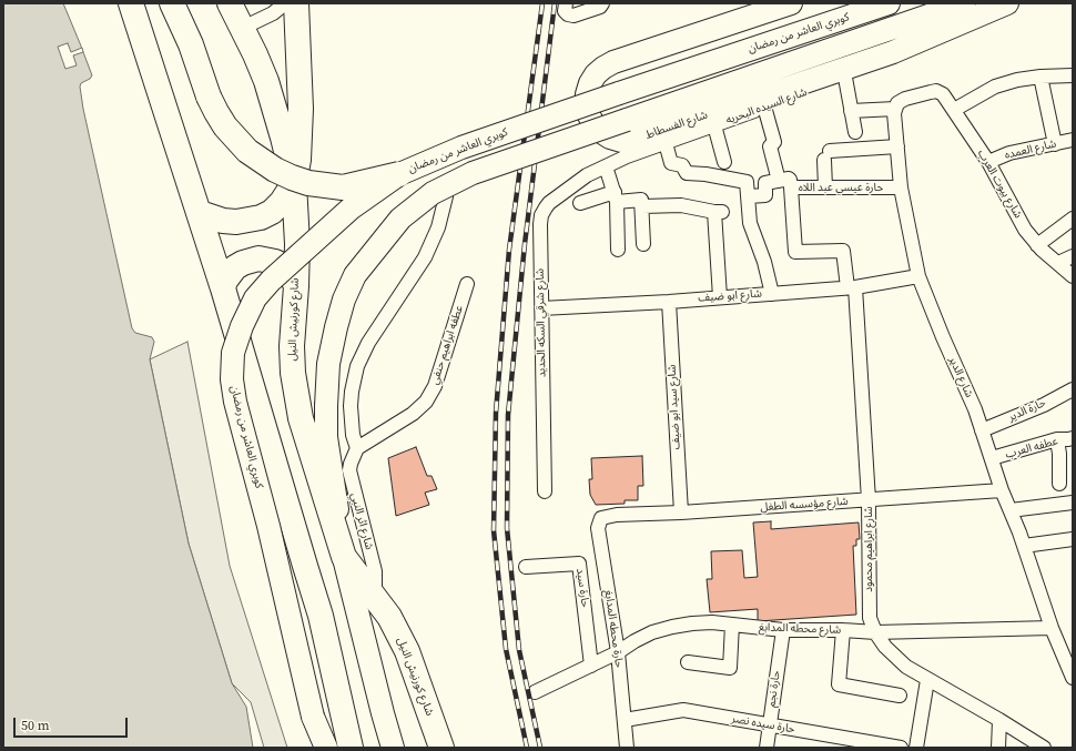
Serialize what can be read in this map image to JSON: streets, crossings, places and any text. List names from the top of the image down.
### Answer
{
  "streets": {
    "highway": ["شارع كورنيش النيل"],
    "main road": ["كوبري العاشر من رمضان", "شارع الفسطاط"],
    "street": [
      "شارع السيده البحريه",
      "شارع العمده",
      "شارع بيوت العرب",
      "حارة عيسي عبد اللاه",
      "شارع ابو ضيف",
      "شارع شرقي السكه الحديد",
      "عطفه ابراهيم حنفي",
      "شارع الدير",
      "شارع سيد ابو ضيف",
      "حارة الدير",
      "عطفه العرب",
      "شارع مؤسسه الطفل",
      "شارع اثر النبي",
      "شارع ابراهيم محمود",
      "حارة سيد",
      "حارة محطه المدابغ",
      "شارع محطه المدابغ",
      "حارة نجم",
      "حارة سيده نصر"
    ]
  },
  "crossings": [
    ["شارع السيده البحريه", "شارع الفسطاط"],
    ["شارع السيده البحريه", "شارع شرقي السكه الحديد"],
    ["شارع العمده", "شارع بيوت العرب"],
    ["شارع بيوت العرب", "شارع الدير"],
    ["حارة عيسي عبد اللاه", "شارع الدير"],
    ["حارة عيسي عبد اللاه", "شارع ابراهيم محمود"],
    ["شارع ابو ضيف", "شارع شرقي السكه الحديد"],
    ["شارع ابو ضيف", "شارع الدير"],
    ["شارع ابو ضيف", "شارع سيد ابو ضيف"],
    ["شارع ابو ضيف", "شارع ابراهيم محمود"],
    ["شارع كورنيش النيل", "شارع اثر النبي"],
    ["عطفه ابراهيم حنفي", "شارع اثر النبي"],
    ["شارع الدير", "حارة الدير"],
    ["شارع الدير", "عطفه العرب"],
    ["شارع الدير", "شارع مؤسسه الطفل"],
    ["شارع سيد ابو ضيف", "شارع مؤسسه الطفل"],
    ["شارع مؤسسه الطفل", "شارع ابراهيم محمود"],
    ["شارع مؤسسه الطفل", "حارة محطه المدابغ"],
    ["شارع ابراهيم محمود", "شارع محطه المدابغ"],
    ["حارة سيد", "شارع محطه المدابغ"],
    ["حارة محطه المدابغ", "شارع محطه المدابغ"],
    ["حارة محطه المدابغ", "حارة سيده نصر"],
    ["شارع محطه المدابغ", "حارة نجم"],
    ["حارة نجم", "حارة سيده نصر"]
  ],
  "scale_bar": "50 m"
}
